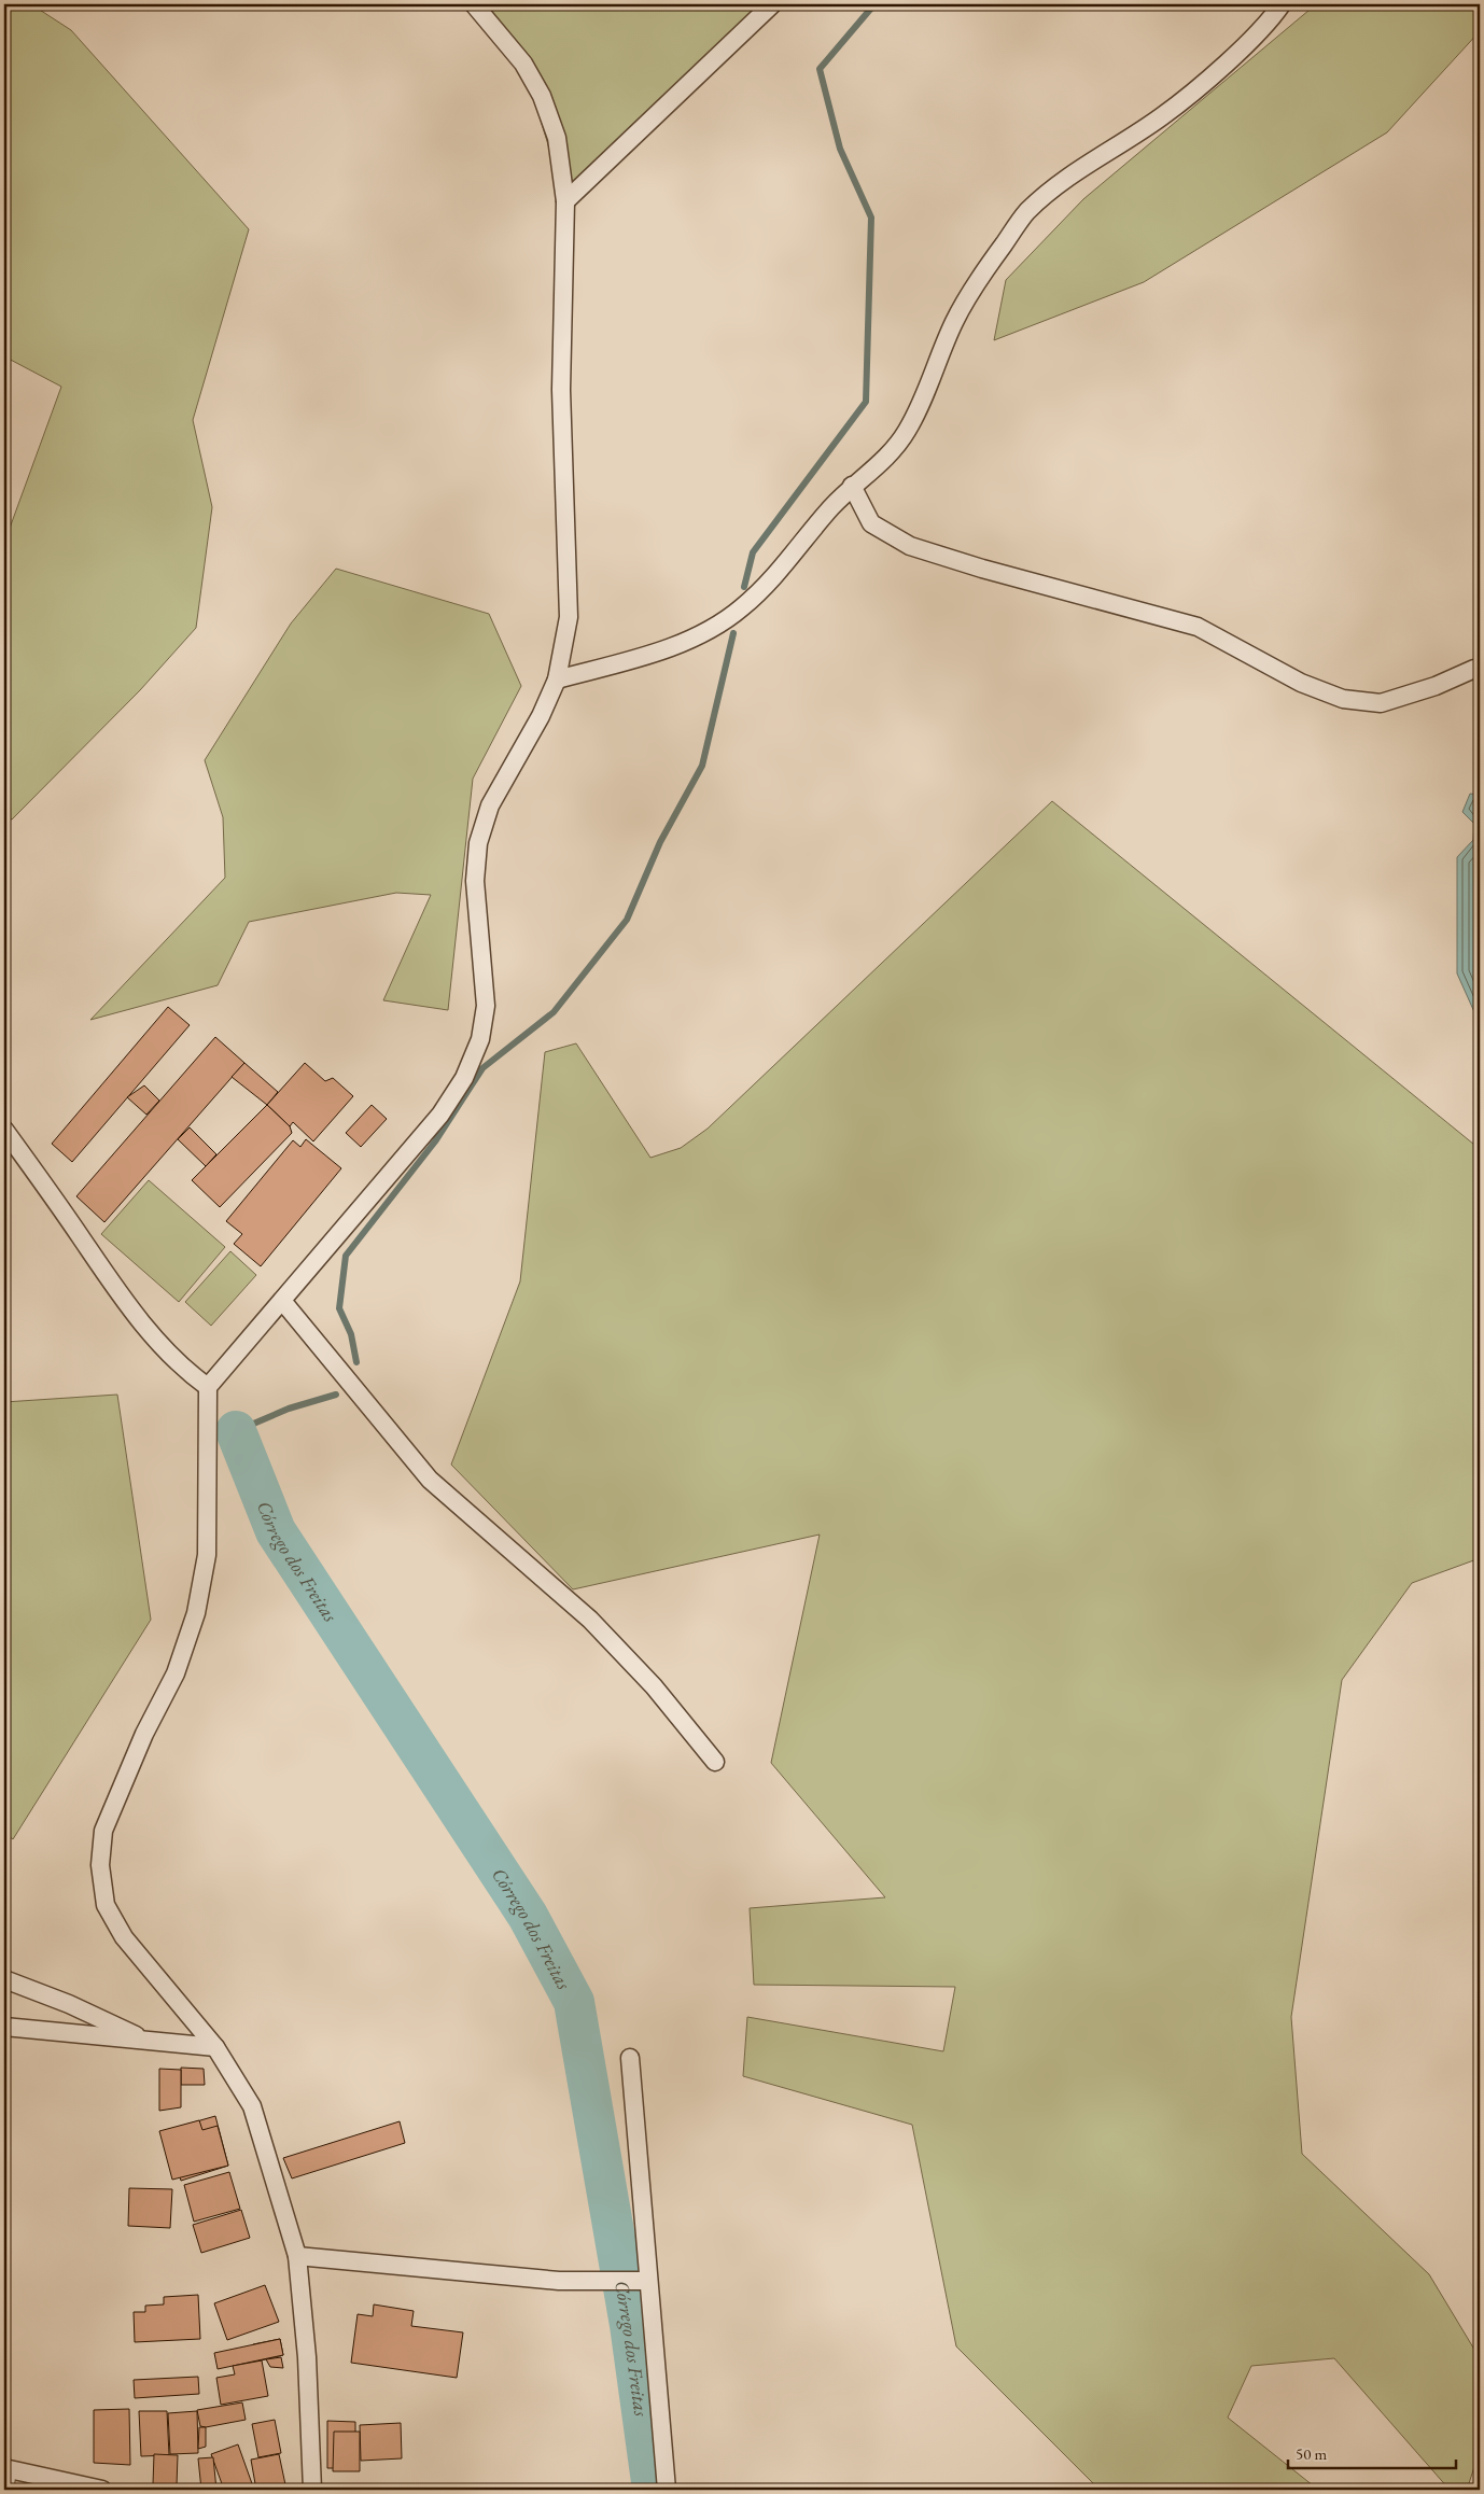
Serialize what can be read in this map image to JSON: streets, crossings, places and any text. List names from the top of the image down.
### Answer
{
  "water": ["Córrego dos Freitas"],
  "scale_bar": "50 m"
}
